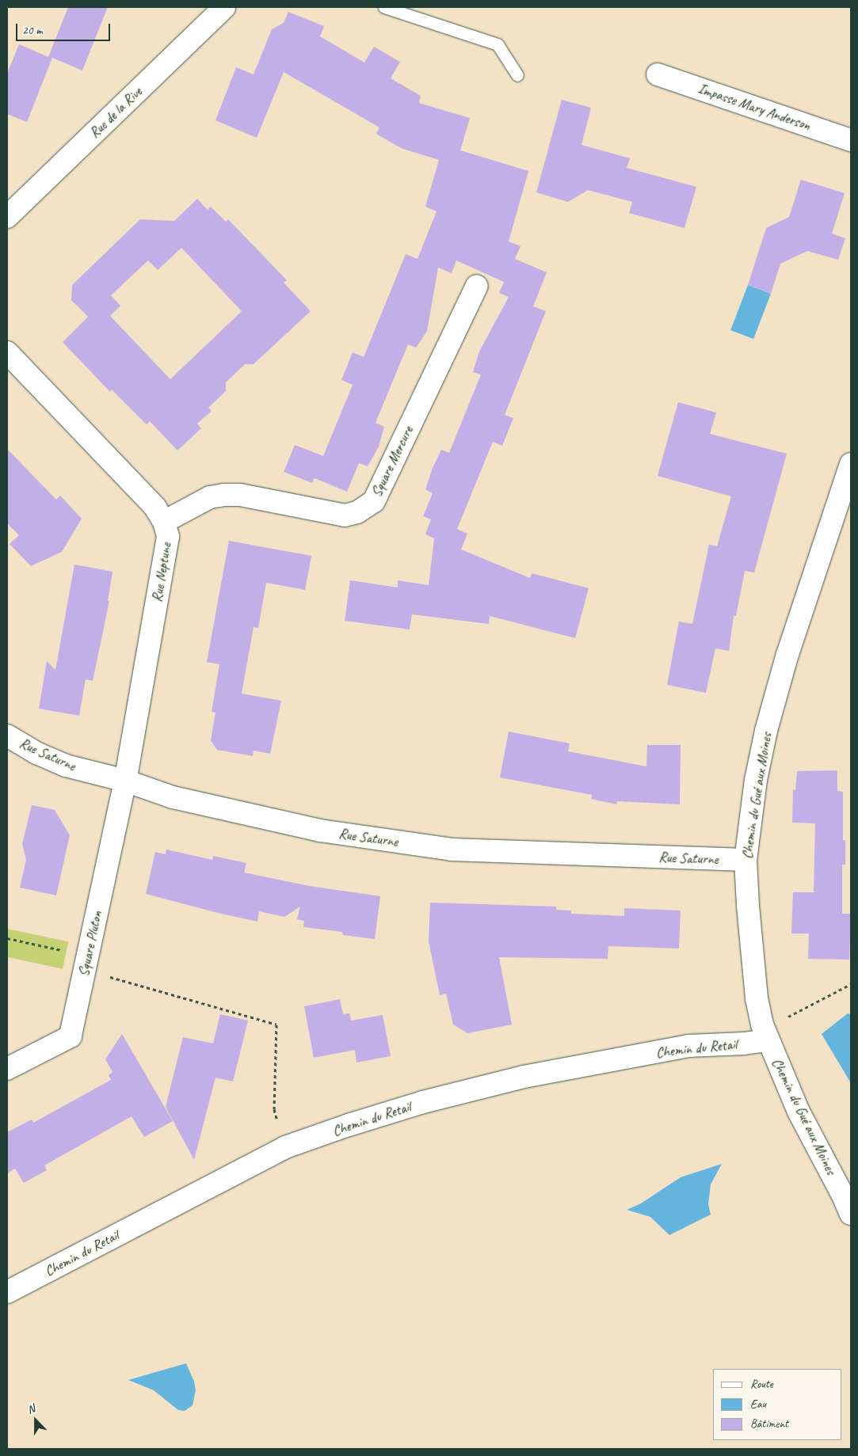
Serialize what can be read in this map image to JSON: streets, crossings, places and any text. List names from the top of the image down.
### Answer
{
  "streets": {
    "street": [
      "Impasse Mary Anderson",
      "Rue de la Rive",
      "Square Mercure",
      "Rue Neptune",
      "Rue Saturne",
      "Chemin du Gué aux Moines",
      "Square Pluton",
      "Chemin du Retail"
    ]
  },
  "crossings": [
    ["Square Mercure", "Rue Neptune"],
    ["Rue Neptune", "Rue Saturne"],
    ["Rue Neptune", "Square Pluton"],
    ["Rue Saturne", "Chemin du Gué aux Moines"],
    ["Rue Saturne", "Square Pluton"],
    ["Chemin du Gué aux Moines", "Chemin du Retail"]
  ],
  "legend": ["Route", "Eau", "Bâtiment"],
  "scale_bar": "20 m",
  "north": "top"
}
